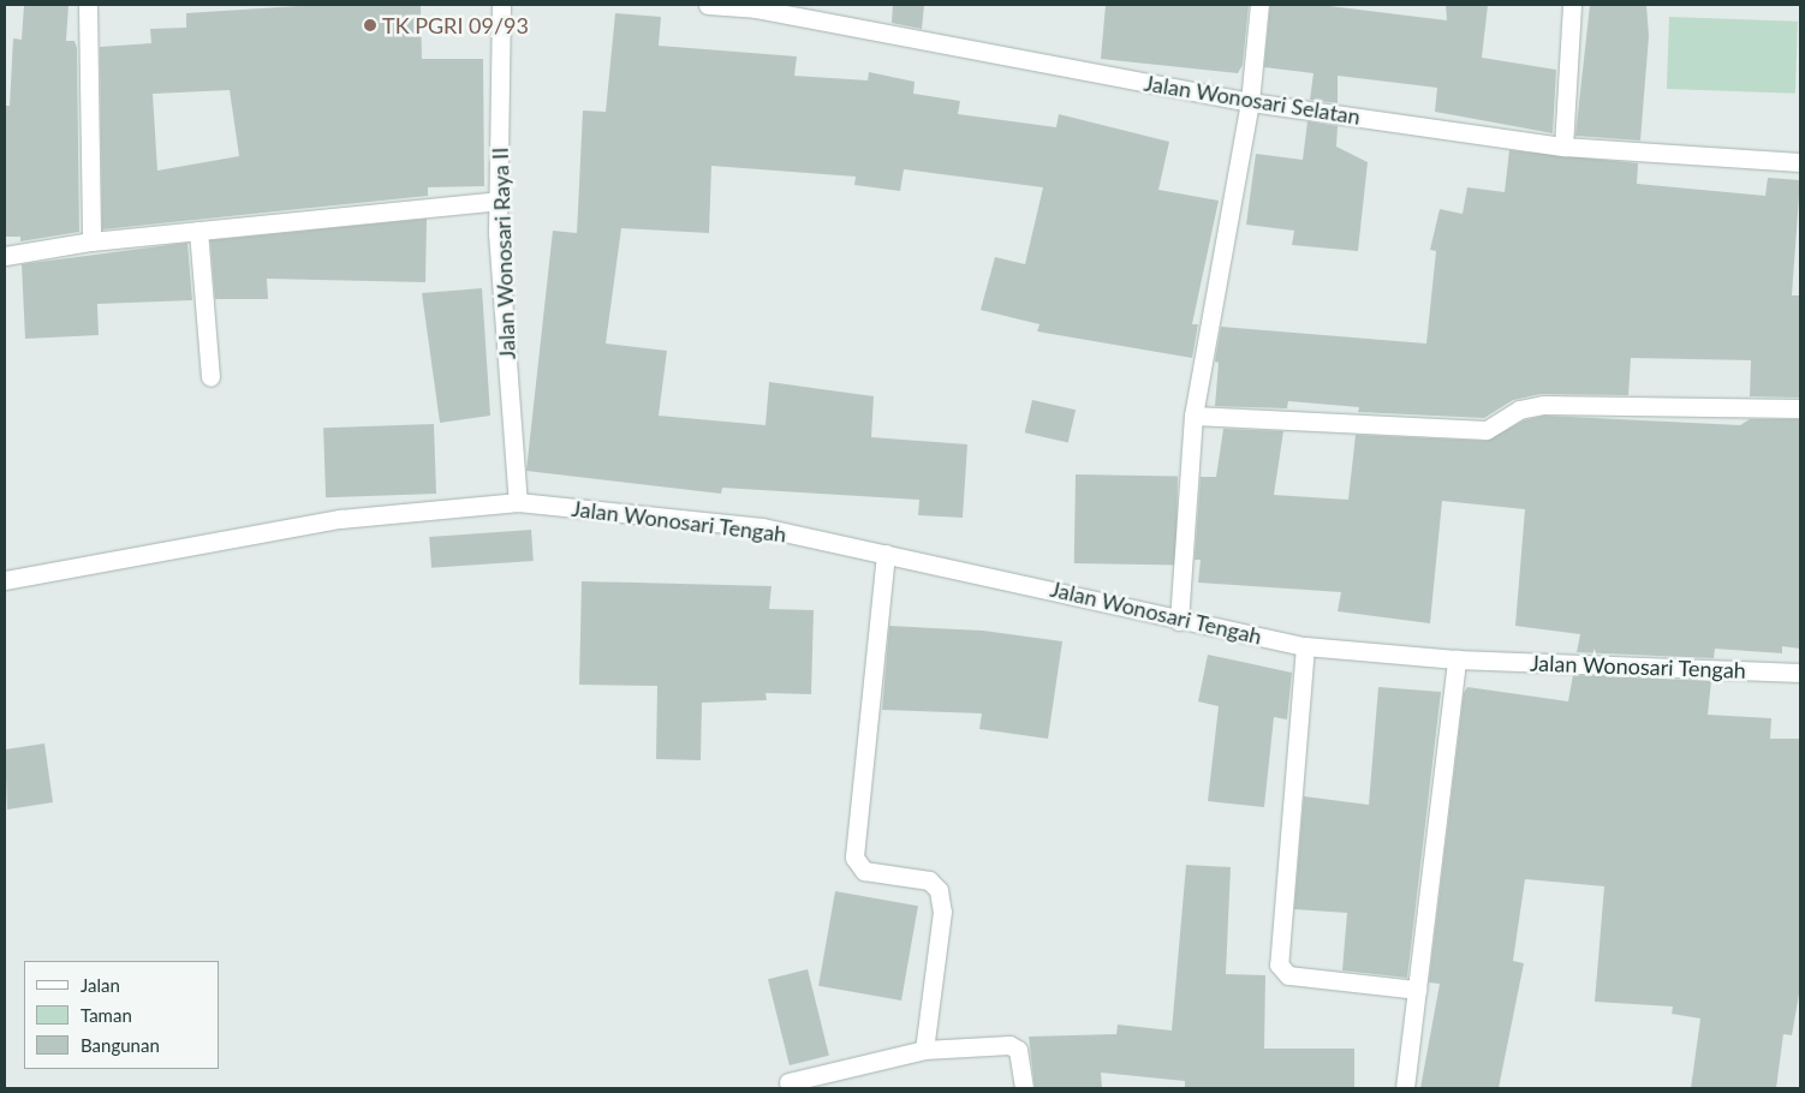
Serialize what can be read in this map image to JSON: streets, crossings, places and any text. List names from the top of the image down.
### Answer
{
  "streets": {
    "street": ["Jalan Wonosari Selatan", "Jalan Wonosari Raya II", "Jalan Wonosari Tengah"]
  },
  "crossings": [
    ["Jalan Wonosari Raya II", "Jalan Wonosari Tengah"]
  ],
  "places": ["TK PGRI 09/93"],
  "legend": ["Jalan", "Taman", "Bangunan"]
}
